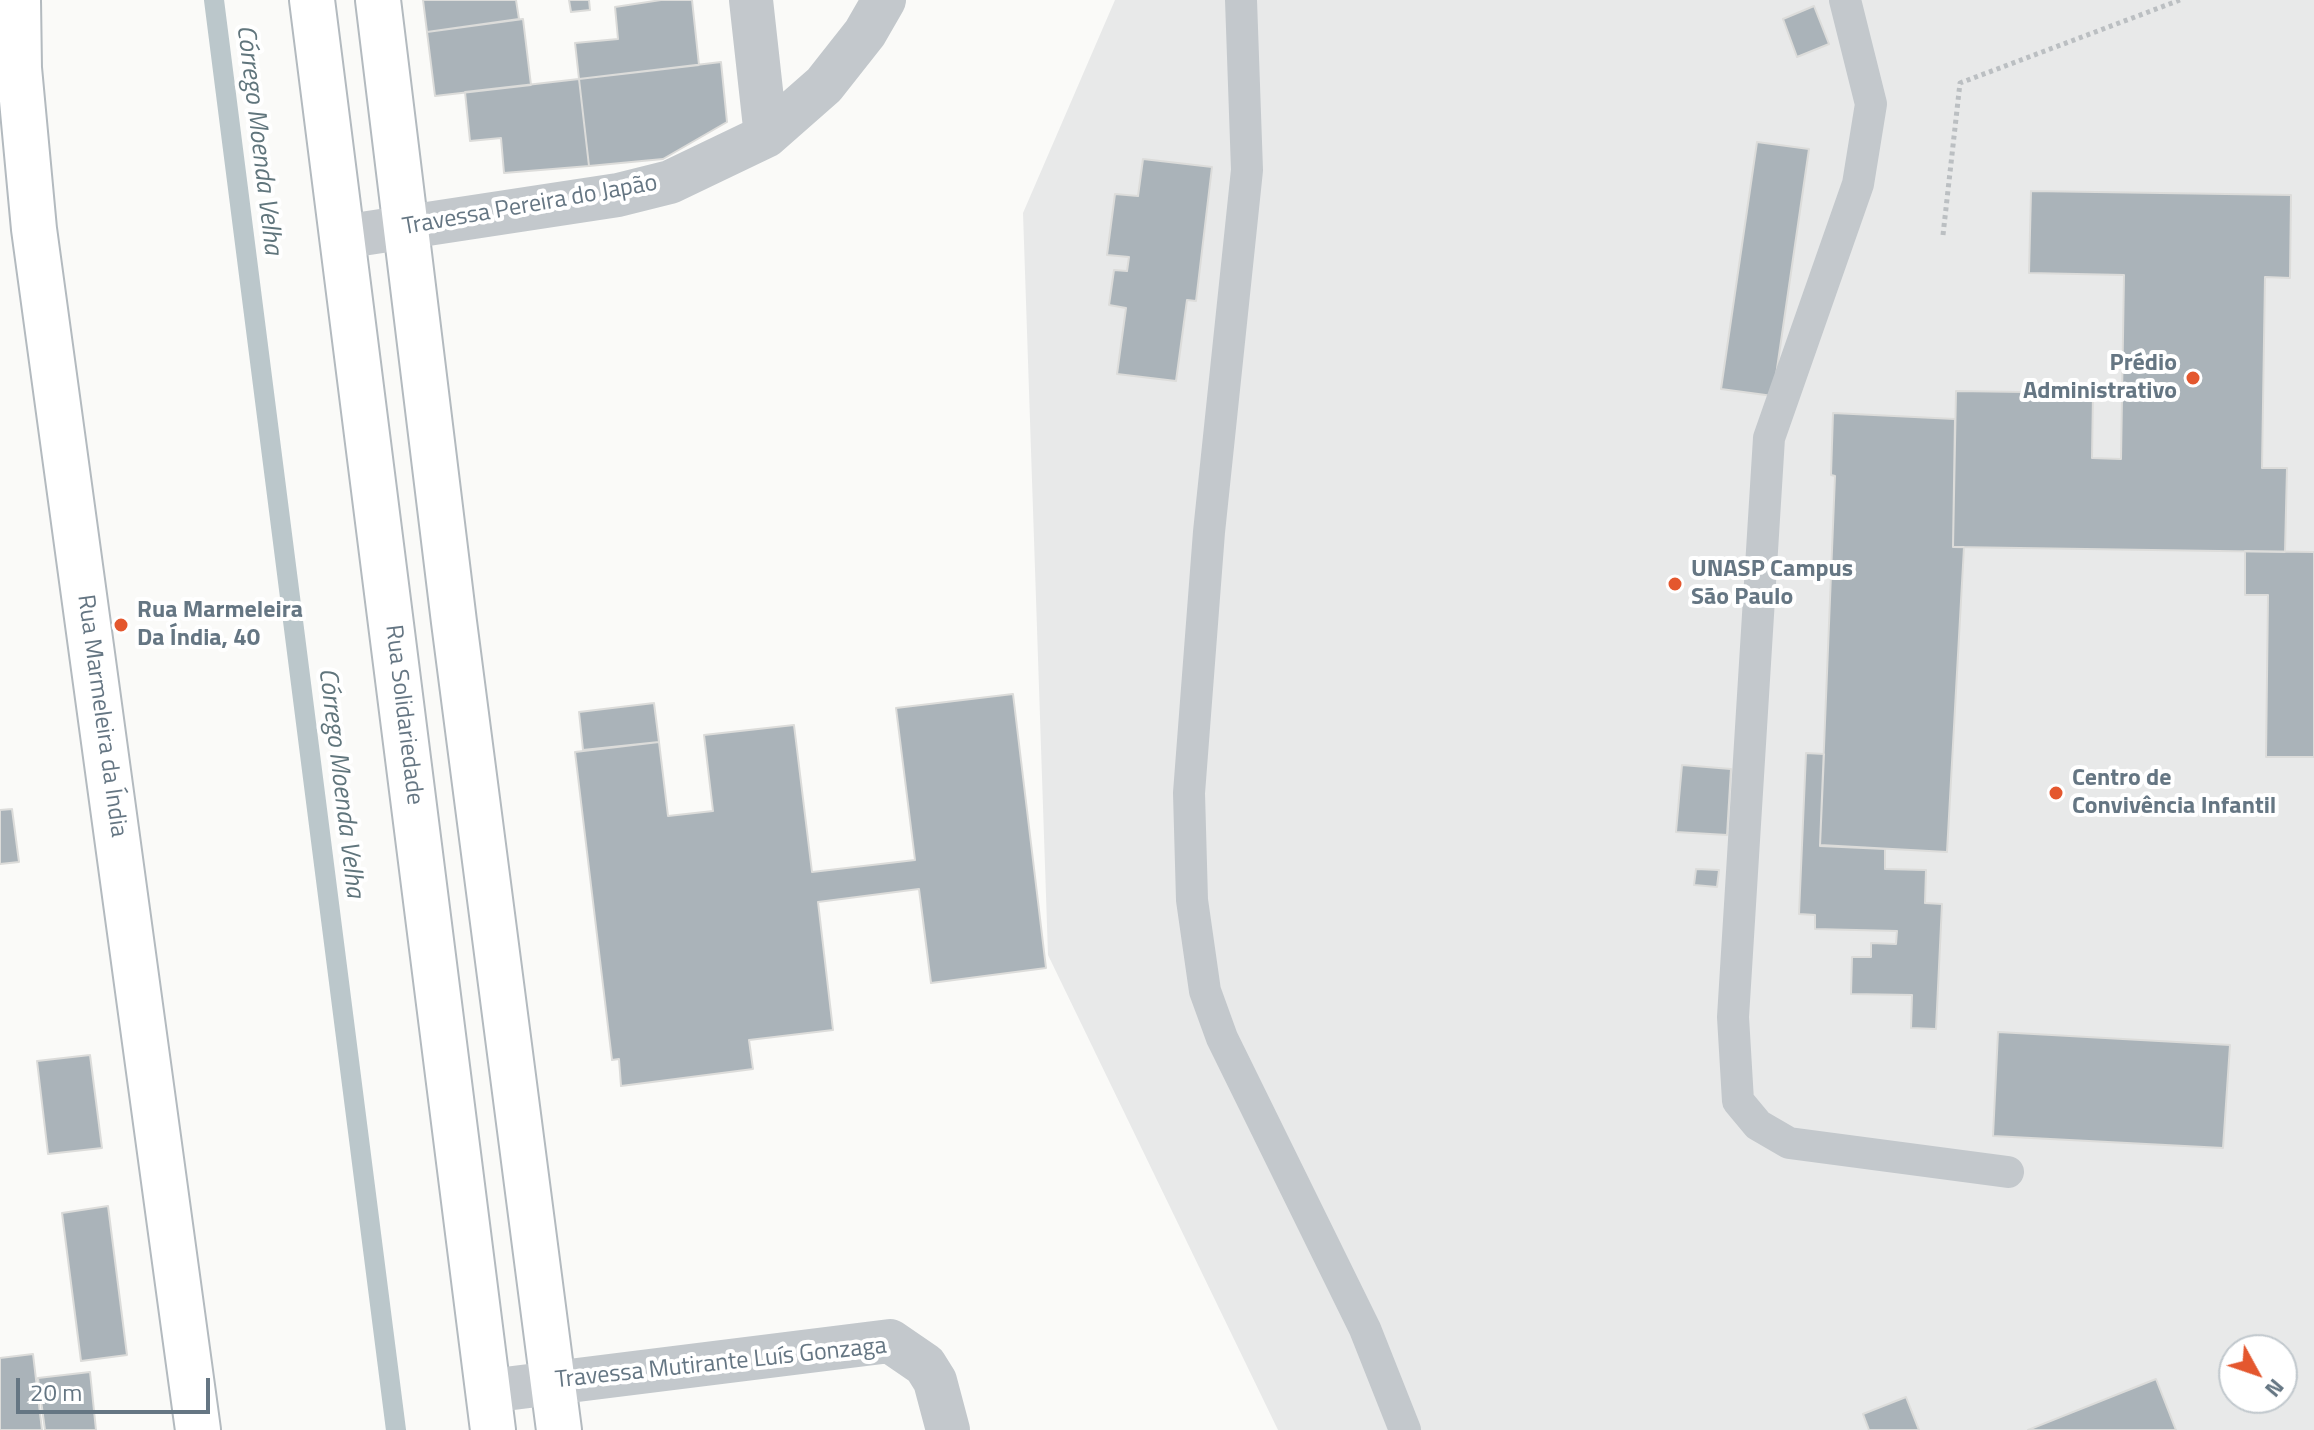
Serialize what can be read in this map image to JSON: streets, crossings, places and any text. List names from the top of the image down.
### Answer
{
  "streets": {
    "main road": ["Rua Solidariedade", "Rua Marmeleira da Índia"],
    "street": ["Travessa Pereira do Japão", "Travessa Mutirante Luís Gonzaga"]
  },
  "crossings": [
    ["Travessa Pereira do Japão", "Rua Solidariedade"],
    ["Rua Solidariedade", "Travessa Mutirante Luís Gonzaga"]
  ],
  "water": ["Córrego Moenda Velha"],
  "places": [
    "Prédio Administrativo",
    "UNASP Campus São Paulo",
    "Rua Marmeleira Da Índia, 40",
    "Centro de Convivência Infantil"
  ],
  "scale_bar": "20 m",
  "north": "bottom right"
}
